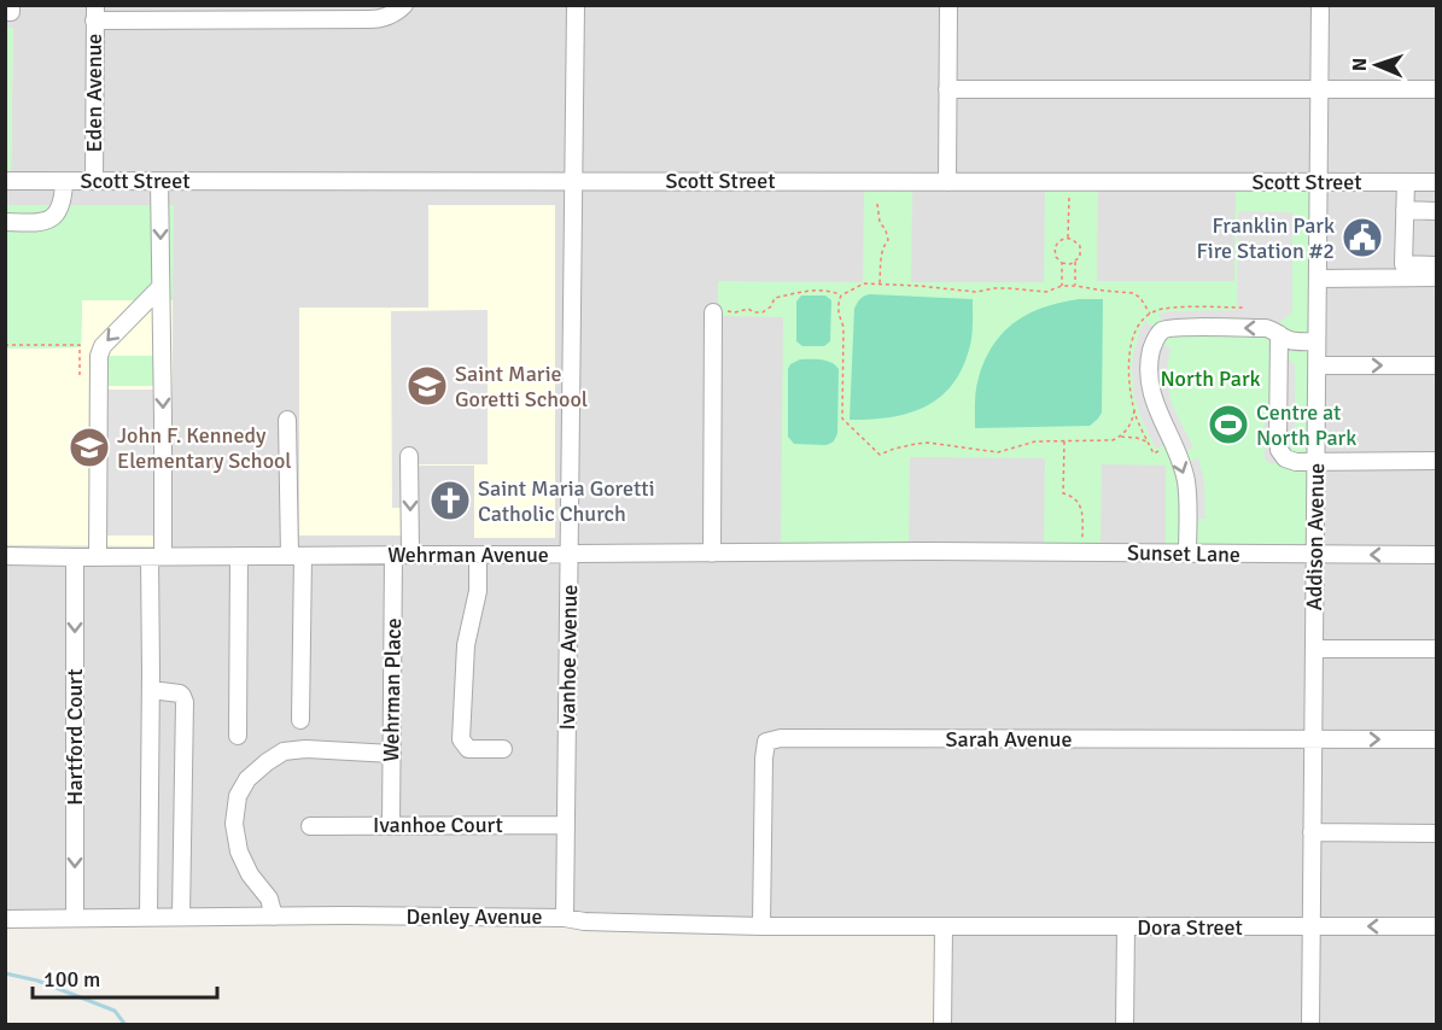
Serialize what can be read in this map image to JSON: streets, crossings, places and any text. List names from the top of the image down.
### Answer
{
  "streets": {
    "street": [
      "Eden Avenue",
      "Scott Street",
      "Addison Avenue",
      "Sunset Lane",
      "Wehrman Avenue",
      "Ivanhoe Avenue",
      "Wehrman Place",
      "Hartford Court",
      "Sarah Avenue",
      "Ivanhoe Court",
      "Denley Avenue",
      "Dora Street"
    ]
  },
  "crossings": [
    ["Eden Avenue", "Scott Street"],
    ["Scott Street", "Addison Avenue"],
    ["Scott Street", "Ivanhoe Avenue"],
    ["Addison Avenue", "Sunset Lane"],
    ["Addison Avenue", "Sarah Avenue"],
    ["Addison Avenue", "Dora Street"],
    ["Sunset Lane", "Wehrman Avenue"],
    ["Wehrman Avenue", "Ivanhoe Avenue"],
    ["Wehrman Avenue", "Wehrman Place"],
    ["Wehrman Avenue", "Hartford Court"],
    ["Ivanhoe Avenue", "Ivanhoe Court"],
    ["Ivanhoe Avenue", "Denley Avenue"],
    ["Wehrman Place", "Ivanhoe Court"],
    ["Hartford Court", "Denley Avenue"],
    ["Sarah Avenue", "Denley Avenue"],
    ["Denley Avenue", "Dora Street"]
  ],
  "parks": ["North Park"],
  "places": {
    "public building": ["Franklin Park Fire Station #2"],
    "school or university": ["Saint Marie Goretti School", "John F. Kennedy Elementary School"],
    "sports": ["Centre at North Park"],
    "church": ["Saint Maria Goretti Catholic Church"]
  },
  "scale_bar": "100 m",
  "north": "left"
}
